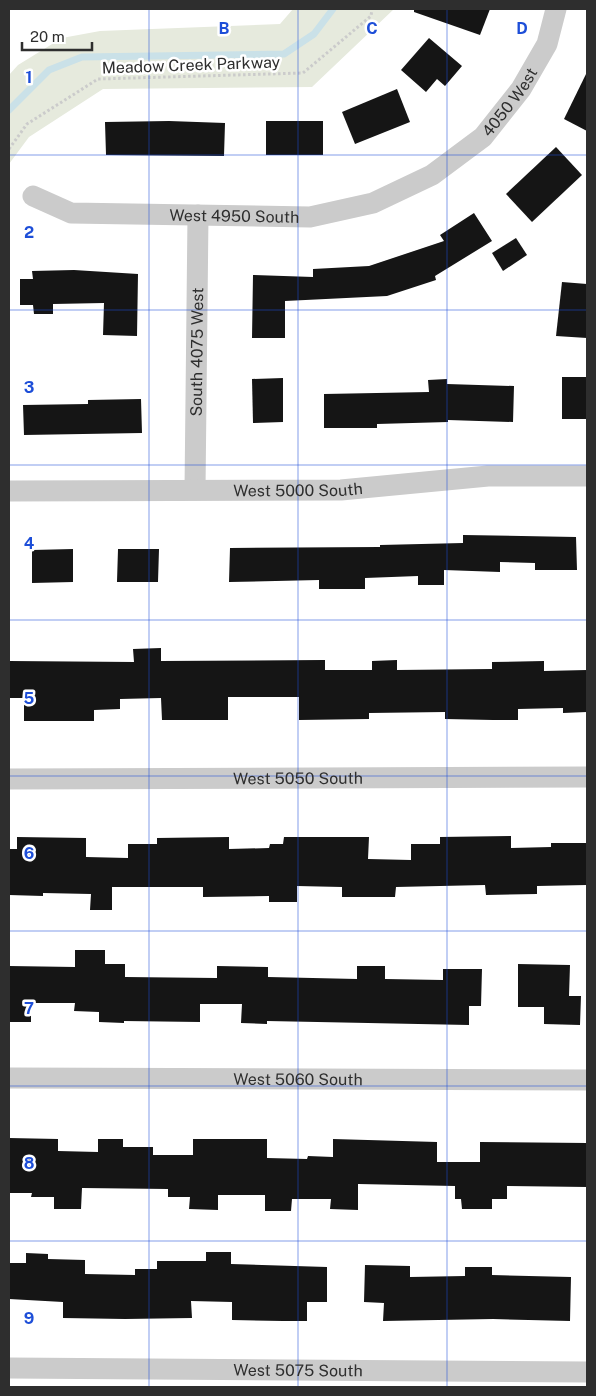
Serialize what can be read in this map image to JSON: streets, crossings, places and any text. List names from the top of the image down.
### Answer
{
  "streets": {
    "street": [
      "4050 West",
      "West 4950 South",
      "South 4075 West",
      "West 5000 South",
      "West 5050 South",
      "West 5060 South",
      "West 5075 South"
    ],
    "path": ["Meadow Creek Parkway"]
  },
  "crossings": [
    ["4050 West", "West 4950 South"],
    ["West 4950 South", "South 4075 West"],
    ["South 4075 West", "West 5000 South"]
  ],
  "scale_bar": "20 m",
  "grid": {
    "columns": ["B", "C", "D"],
    "rows": [
      "1",
      "2",
      "3",
      "4",
      "5",
      "6",
      "7",
      "8",
      "9"
    ]
  }
}
